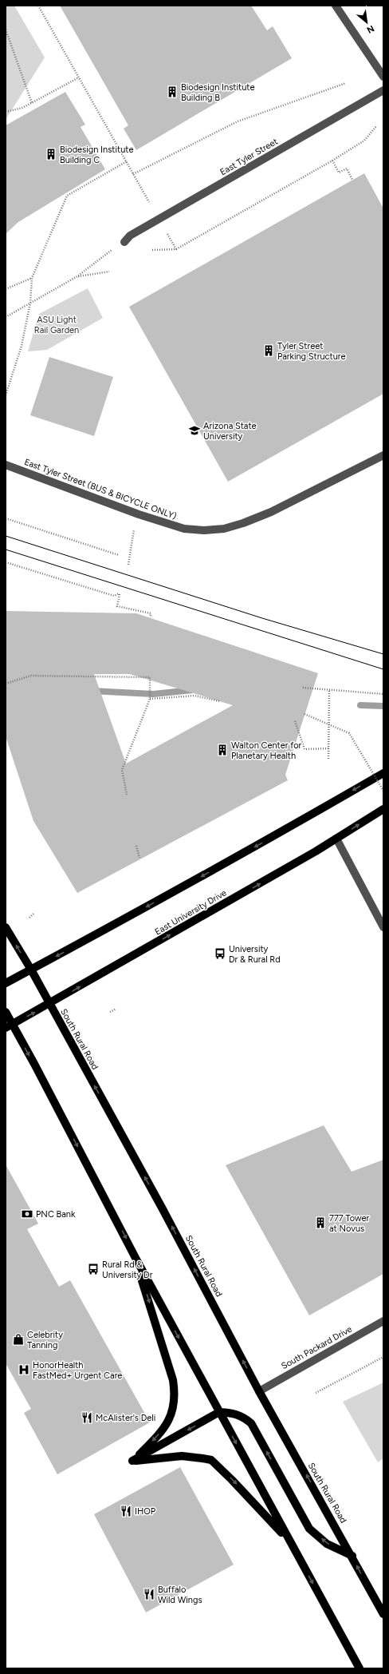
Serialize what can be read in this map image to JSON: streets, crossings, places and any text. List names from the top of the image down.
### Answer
{
  "streets": {
    "main road": ["East University Drive", "South Rural Road"],
    "street": ["East Tyler Street", "East Tyler Street (BUS & BICYCLE ONLY)", "South Packard Drive"]
  },
  "crossings": [
    ["East University Drive", "South Rural Road"],
    ["South Rural Road", "South Packard Drive"]
  ],
  "parks": ["ASU Light Rail Garden"],
  "places": {
    "building": [
      "Biodesign Institute Building B",
      "Biodesign Institute Building C",
      "Tyler Street Parking Structure",
      "Walton Center for Planetary Health",
      "777 Tower at Novus"
    ],
    "school or university": ["Arizona State University"],
    "bus stop": ["University Dr & Rural Rd", "Rural Rd & University Dr"],
    "bank": ["PNC Bank"],
    "shop": ["Celebrity Tanning"],
    "hospital": ["HonorHealth FastMed+ Urgent Care"],
    "restaurant": ["McAlister's Deli", "IHOP", "Buffalo Wild Wings"]
  },
  "north": "bottom right"
}
